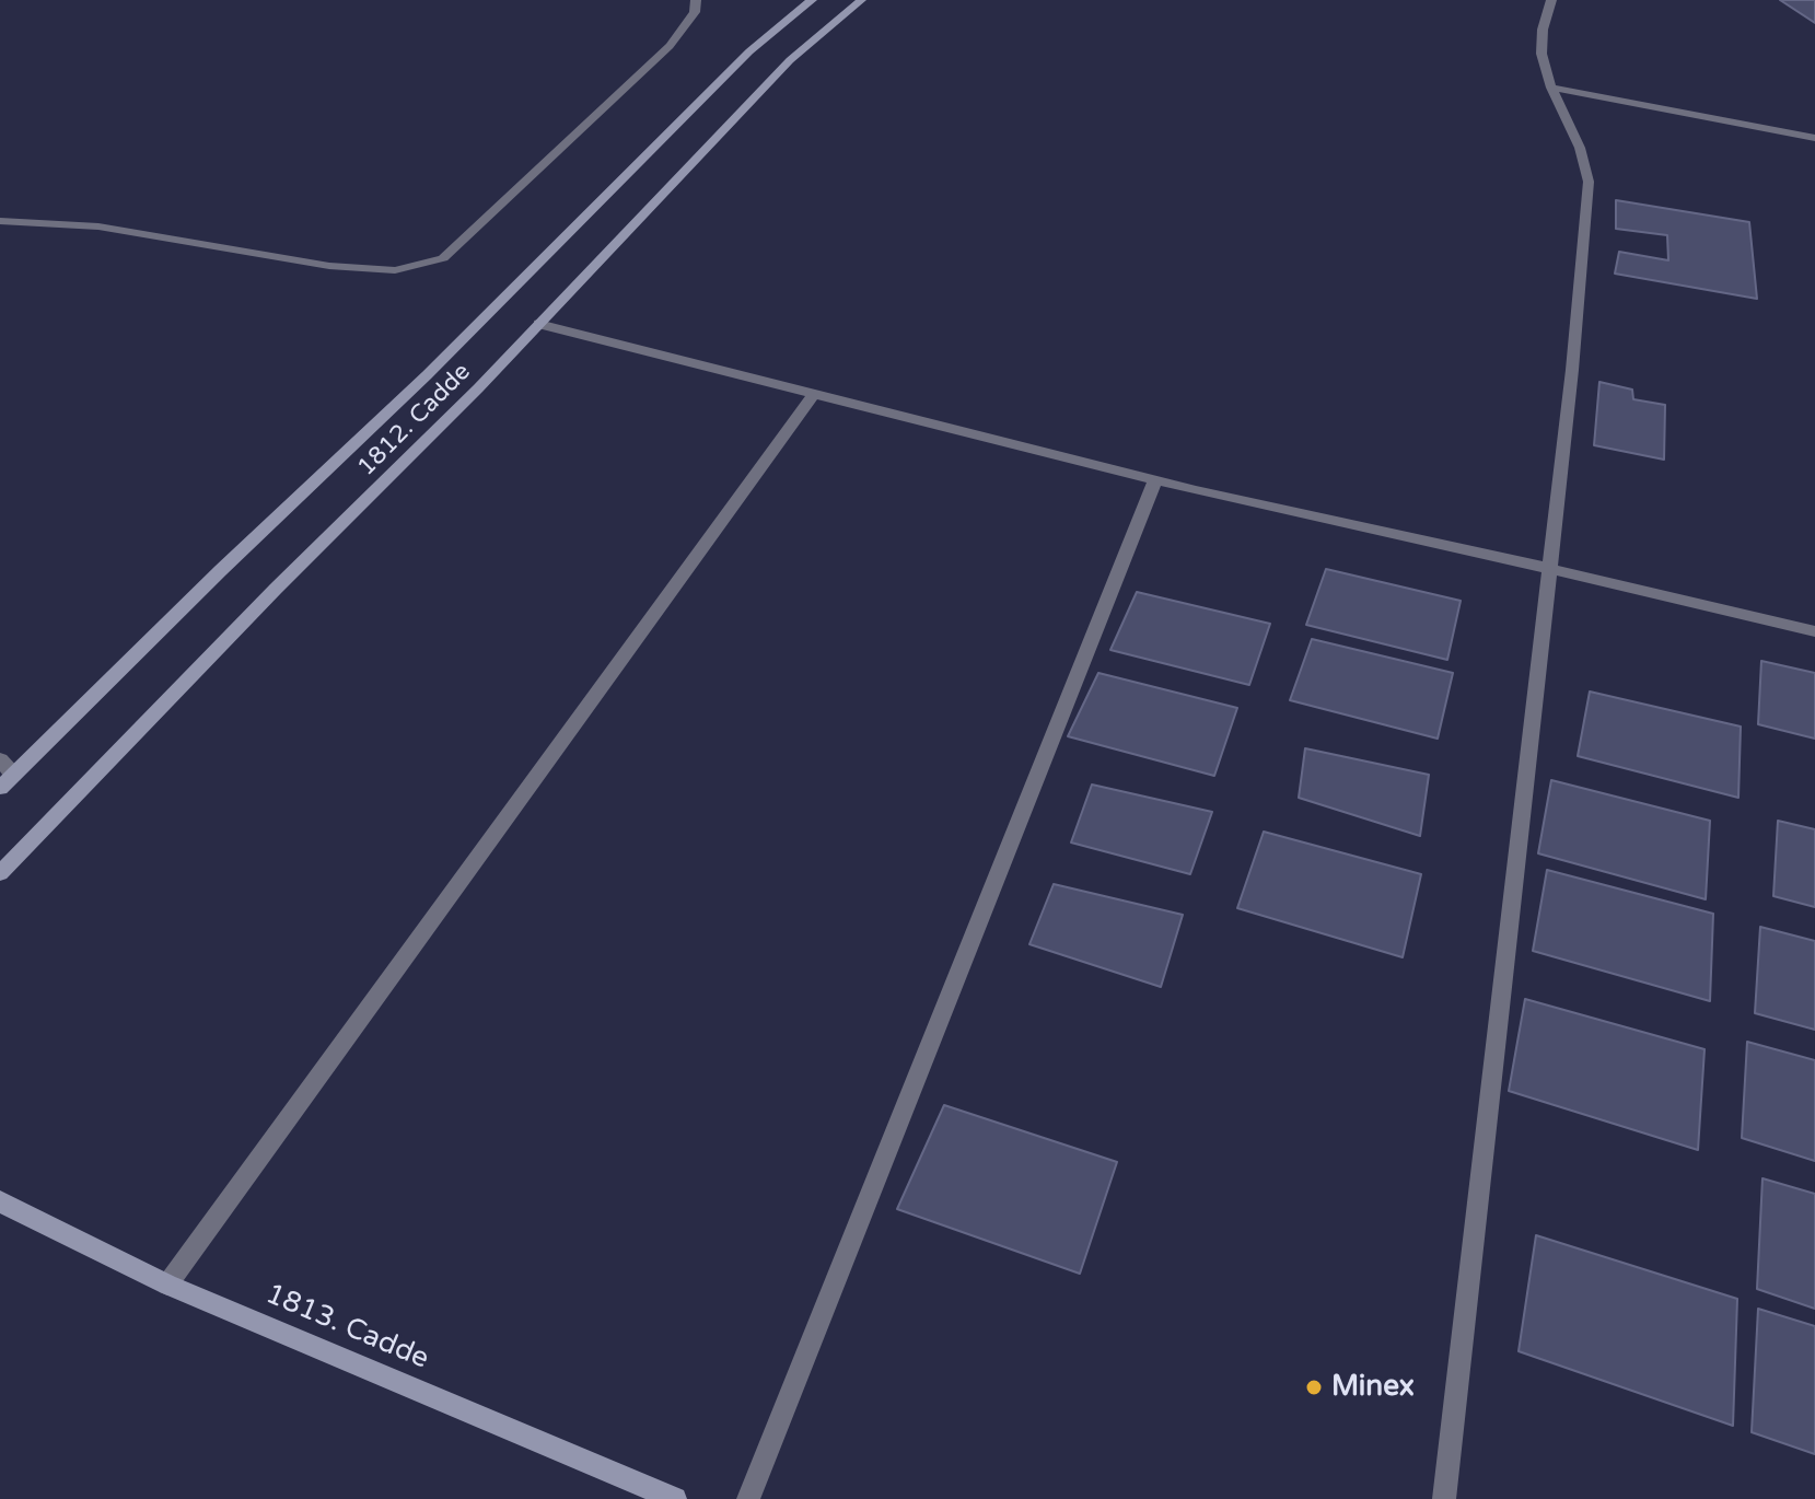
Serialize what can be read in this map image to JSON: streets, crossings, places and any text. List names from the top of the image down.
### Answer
{
  "streets": {
    "street": ["1812. Cadde", "1813. Cadde"]
  },
  "places": ["Minex"]
}
